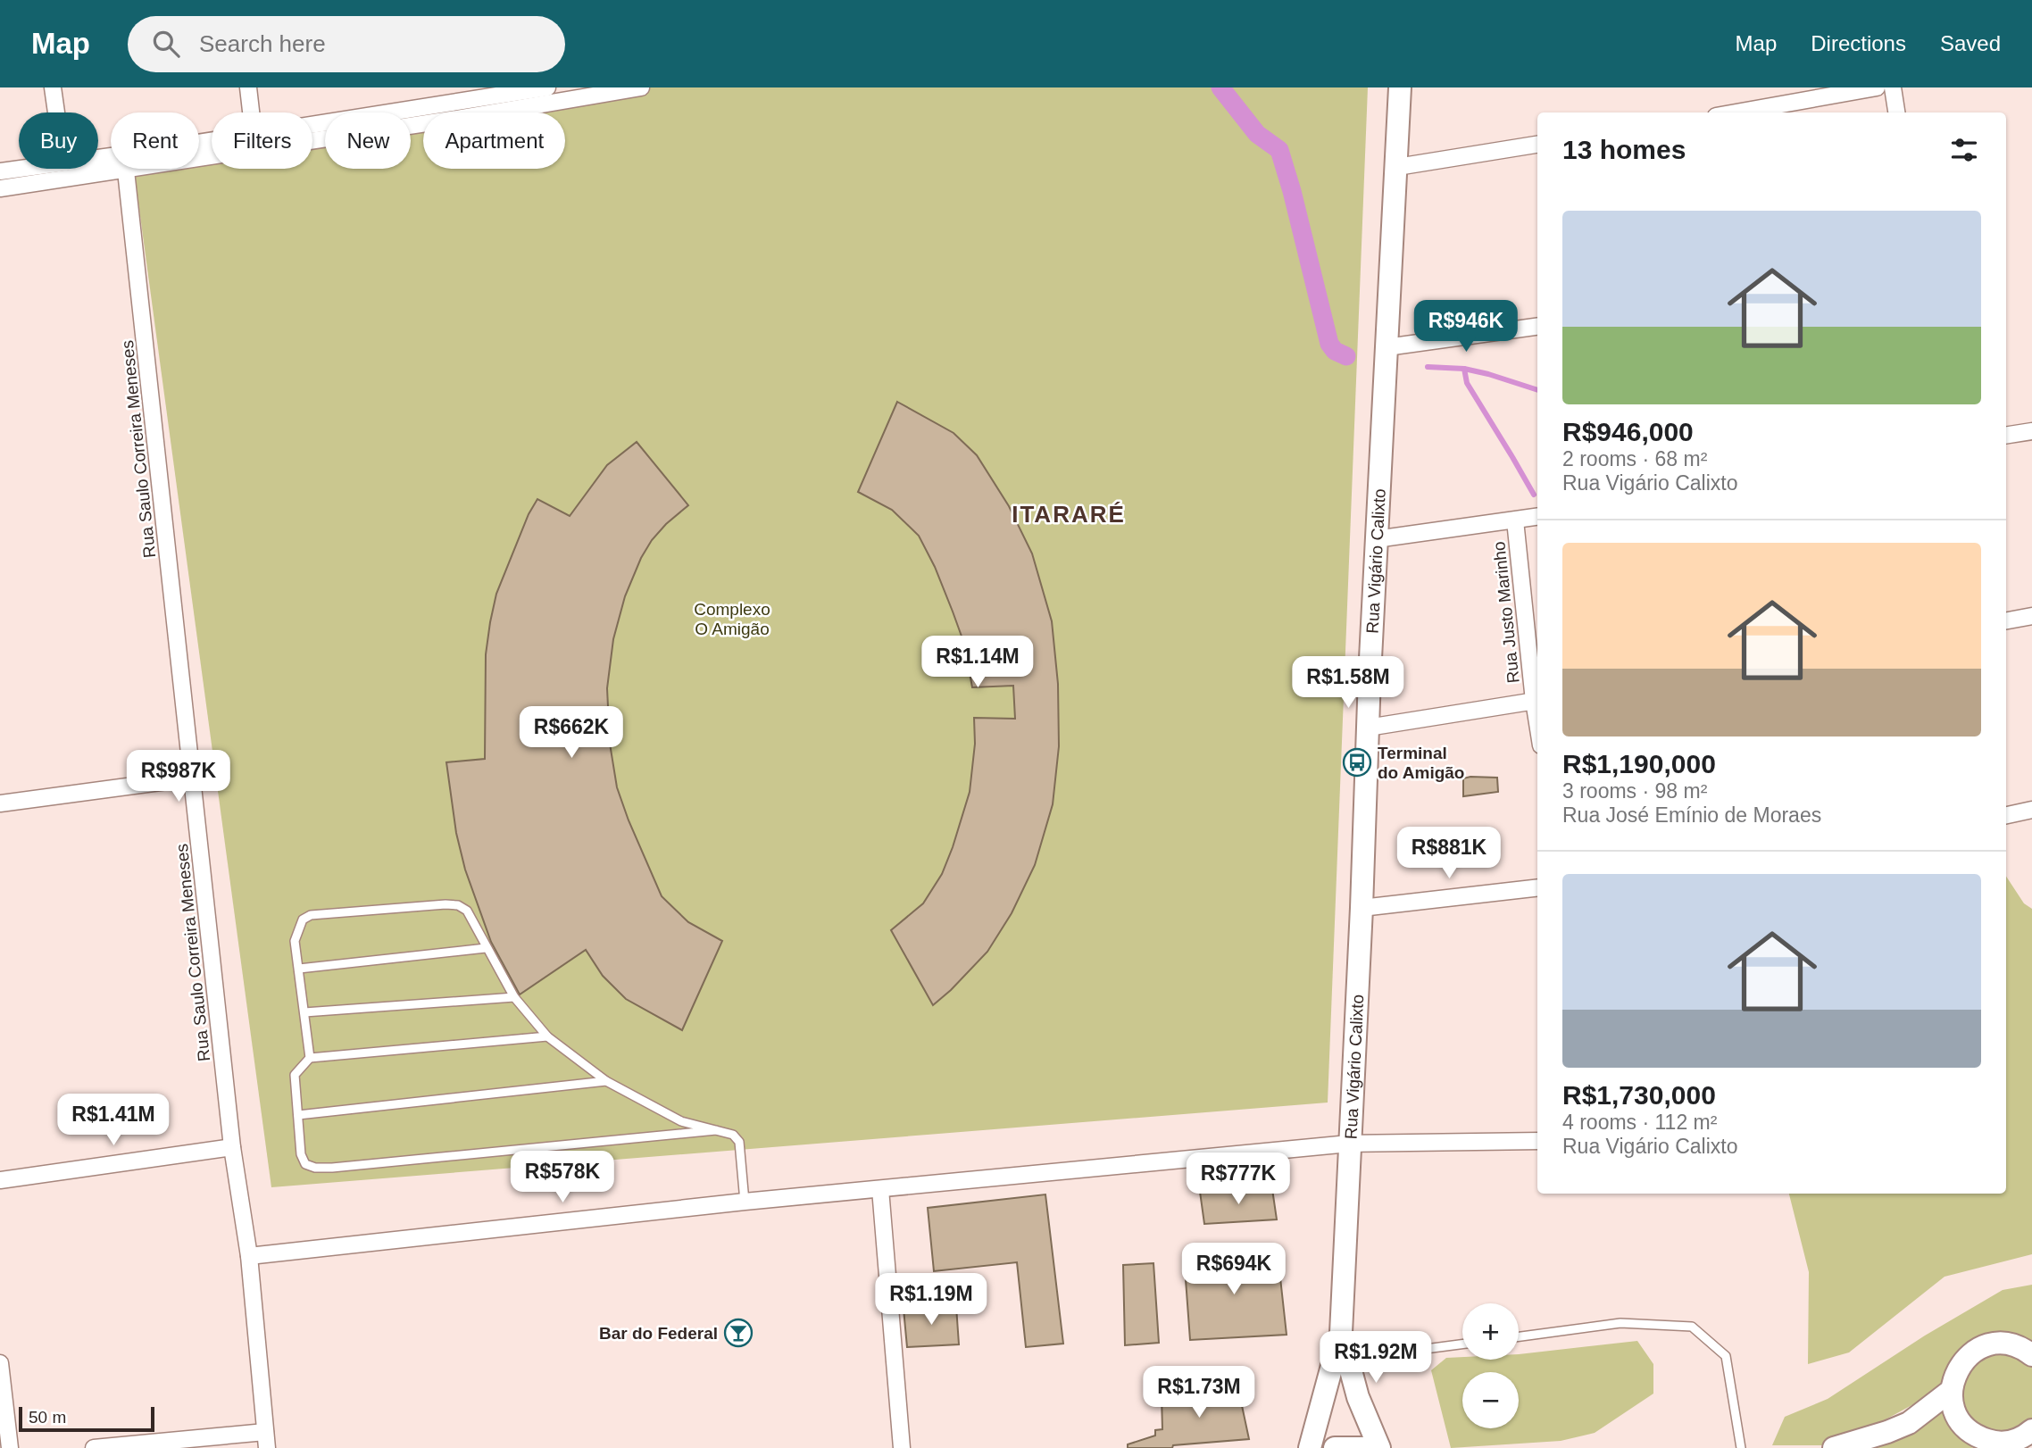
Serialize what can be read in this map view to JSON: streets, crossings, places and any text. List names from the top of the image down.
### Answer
{
  "streets": {
    "main road": ["Rua Vigário Calixto"],
    "street": ["Rua Saulo Correira Meneses", "Rua Justo Marinho"]
  },
  "districts": ["ITARARÉ"],
  "parks": ["Complexo O Amigão"],
  "places": {
    "bus stop": ["Terminal do Amigão"],
    "bar": ["Bar do Federal"]
  },
  "scale_bar": "50 m",
  "page": {
    "header": "Map",
    "search": "Search here",
    "nav": ["Map", "Directions", "Saved"],
    "chip": [
      "Buy",
      "Rent",
      "Filters",
      "New",
      "Apartment"
    ],
    "heading": "13 homes",
    "list": [
      {
        "name": "R$946,000",
        "note": "2 rooms · 68 m² · Rua Vigário Calixto"
      },
      {
        "name": "R$1,190,000",
        "note": "3 rooms · 98 m² · Rua José Emínio de Moraes"
      },
      {
        "name": "R$1,730,000",
        "note": "4 rooms · 112 m² · Rua Vigário Calixto"
      }
    ],
    "price": [
      "R$946K",
      "R$1.14M",
      "R$1.58M",
      "R$662K",
      "R$987K",
      "R$881K",
      "R$1.41M",
      "R$578K",
      "R$777K",
      "R$694K",
      "R$1.19M",
      "R$1.92M",
      "R$1.73M"
    ],
    "map_buttons": ["+", "−"],
    "scale": "50 m"
  }
}
